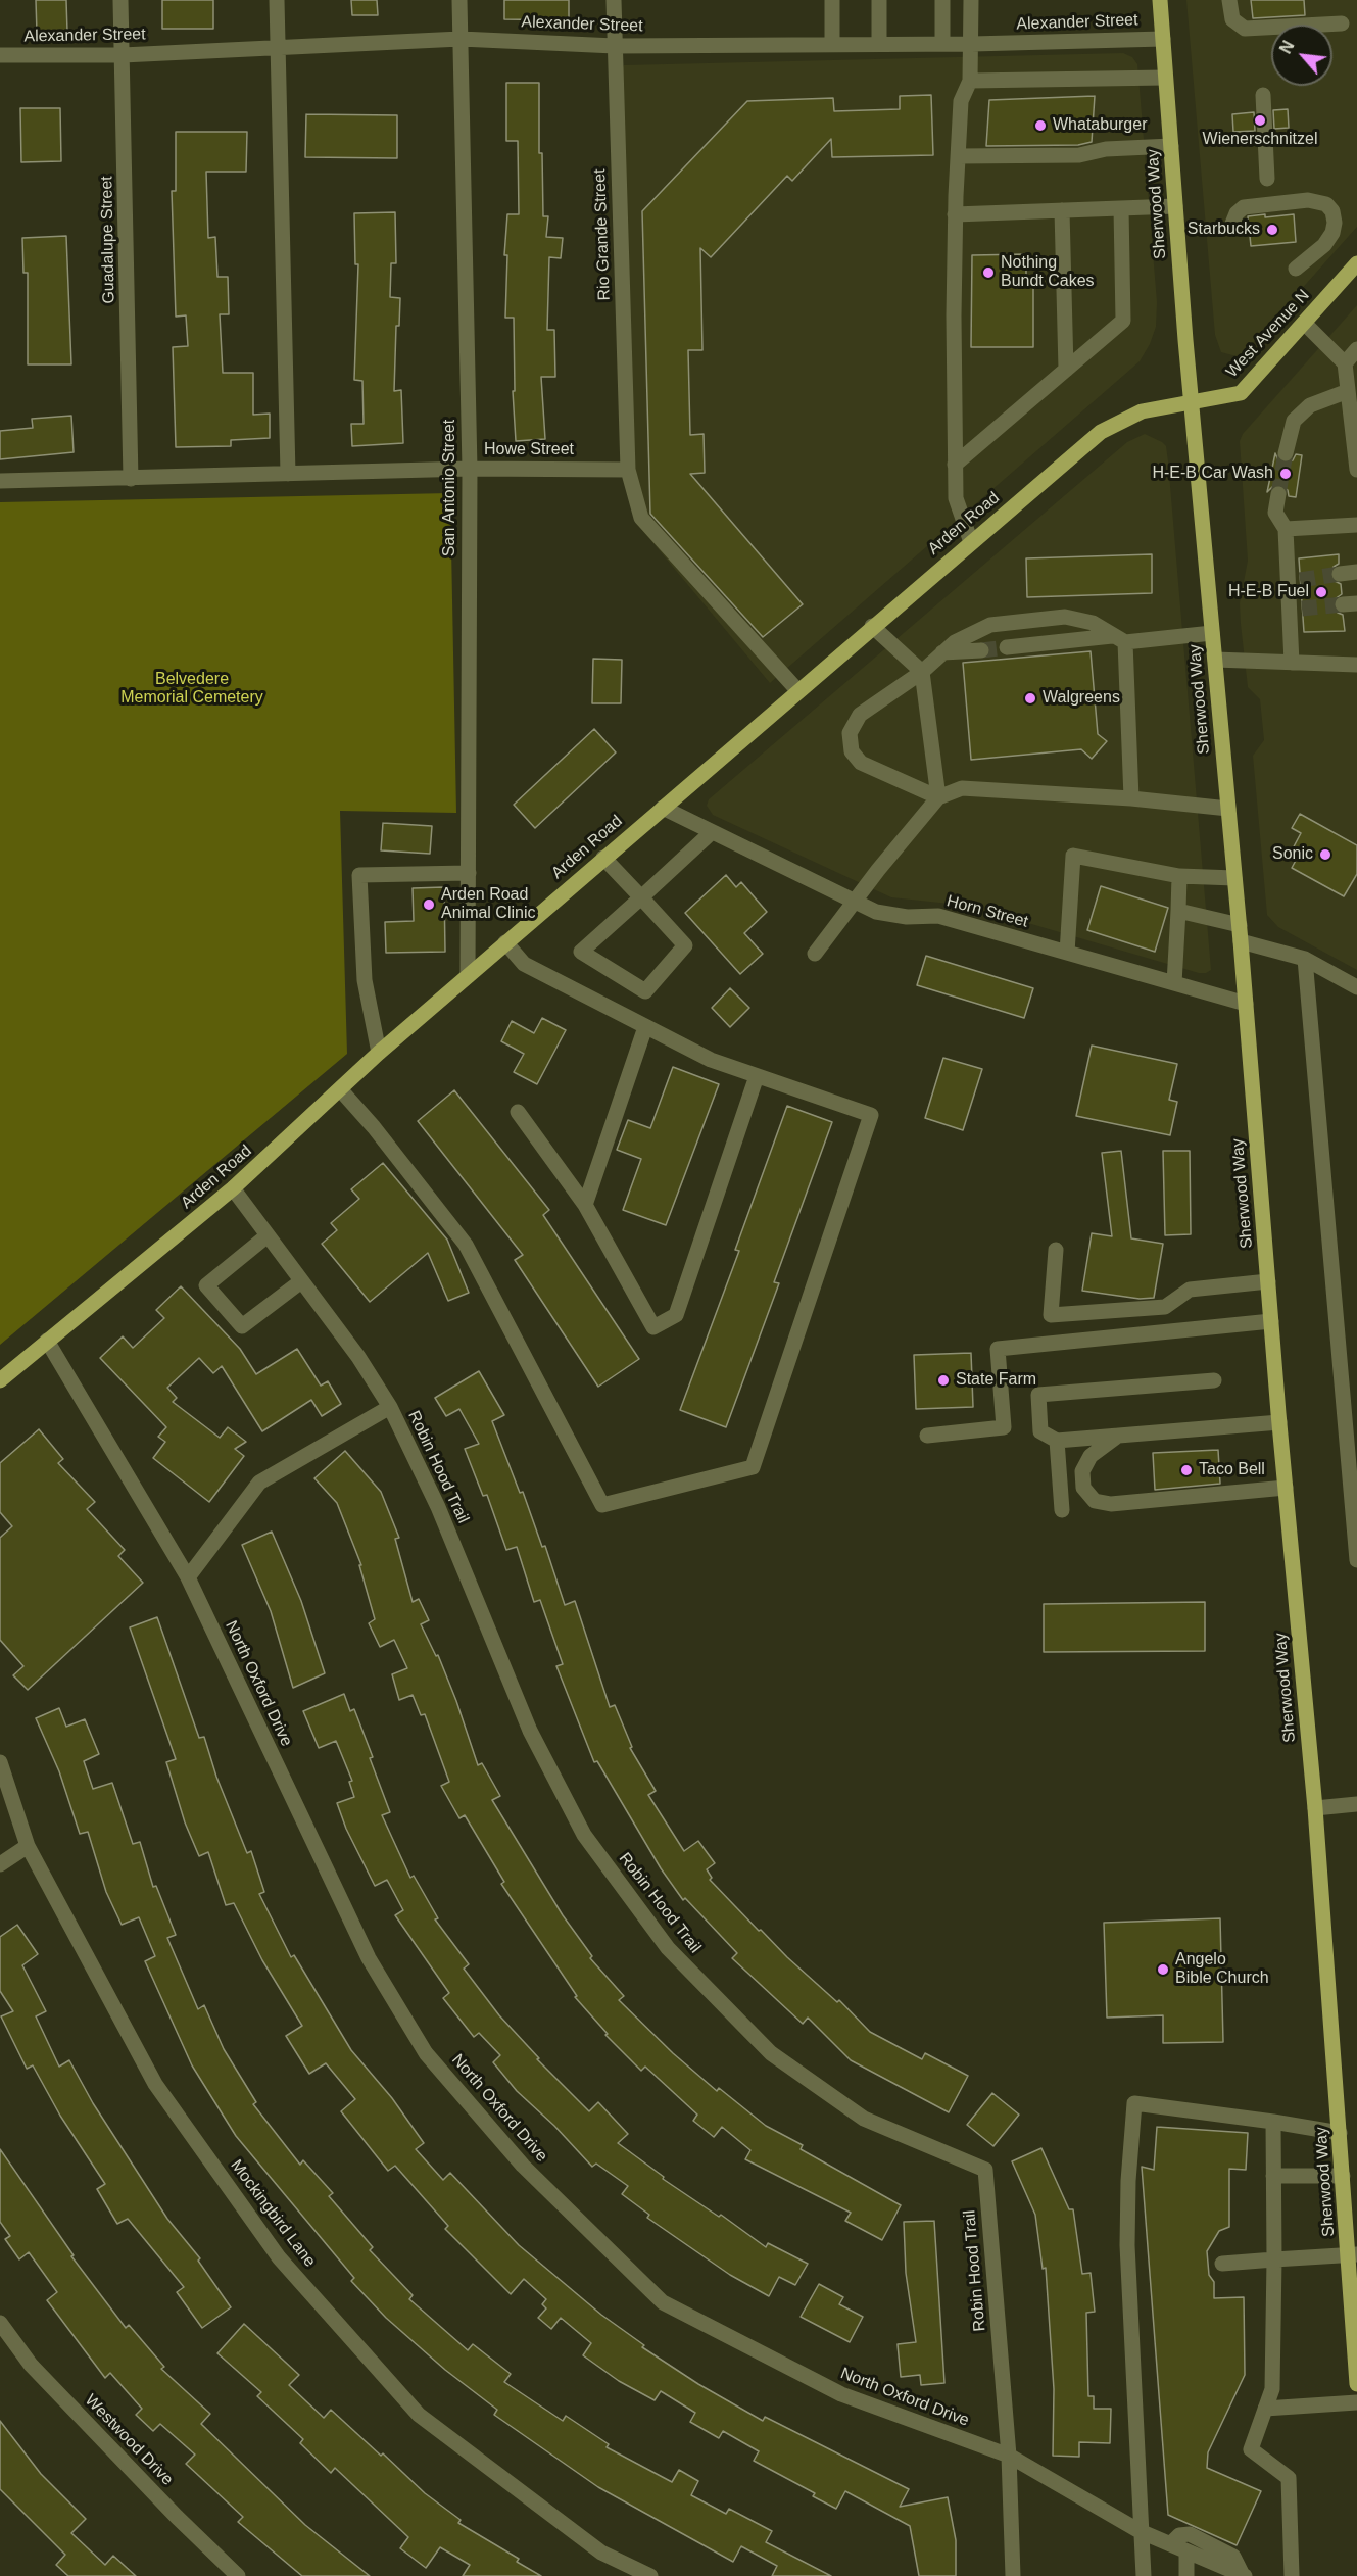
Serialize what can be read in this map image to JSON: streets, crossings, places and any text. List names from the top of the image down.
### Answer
{
  "streets": {
    "main road": ["Sherwood Way", "West Avenue N", "Arden Road"],
    "street": [
      "Alexander Street",
      "Rio Grande Street",
      "Guadalupe Street",
      "Howe Street",
      "San Antonio Street",
      "Horn Street",
      "Robin Hood Trail",
      "North Oxford Drive",
      "Mockingbird Lane",
      "Westwood Drive"
    ]
  },
  "crossings": [
    ["Alexander Street", "Sherwood Way"],
    ["Alexander Street", "Rio Grande Street"],
    ["Alexander Street", "Guadalupe Street"],
    ["Alexander Street", "San Antonio Street"],
    ["Sherwood Way", "West Avenue N"],
    ["Sherwood Way", "Arden Road"],
    ["Sherwood Way", "Horn Street"],
    ["Rio Grande Street", "Howe Street"],
    ["Guadalupe Street", "Howe Street"],
    ["West Avenue N", "Arden Road"],
    ["Howe Street", "San Antonio Street"],
    ["San Antonio Street", "Arden Road"],
    ["Arden Road", "Horn Street"],
    ["Arden Road", "Robin Hood Trail"],
    ["Arden Road", "North Oxford Drive"],
    ["Robin Hood Trail", "North Oxford Drive"]
  ],
  "parks": ["Belvedere Memorial Cemetery"],
  "places": [
    "Wienerschnitzel",
    "Whataburger",
    "Starbucks",
    "Nothing Bundt Cakes",
    "H-E-B Car Wash",
    "H-E-B Fuel",
    "Walgreens",
    "Sonic",
    "Arden Road Animal Clinic",
    "State Farm",
    "Taco Bell",
    "Angelo Bible Church"
  ],
  "north": "top left"
}
